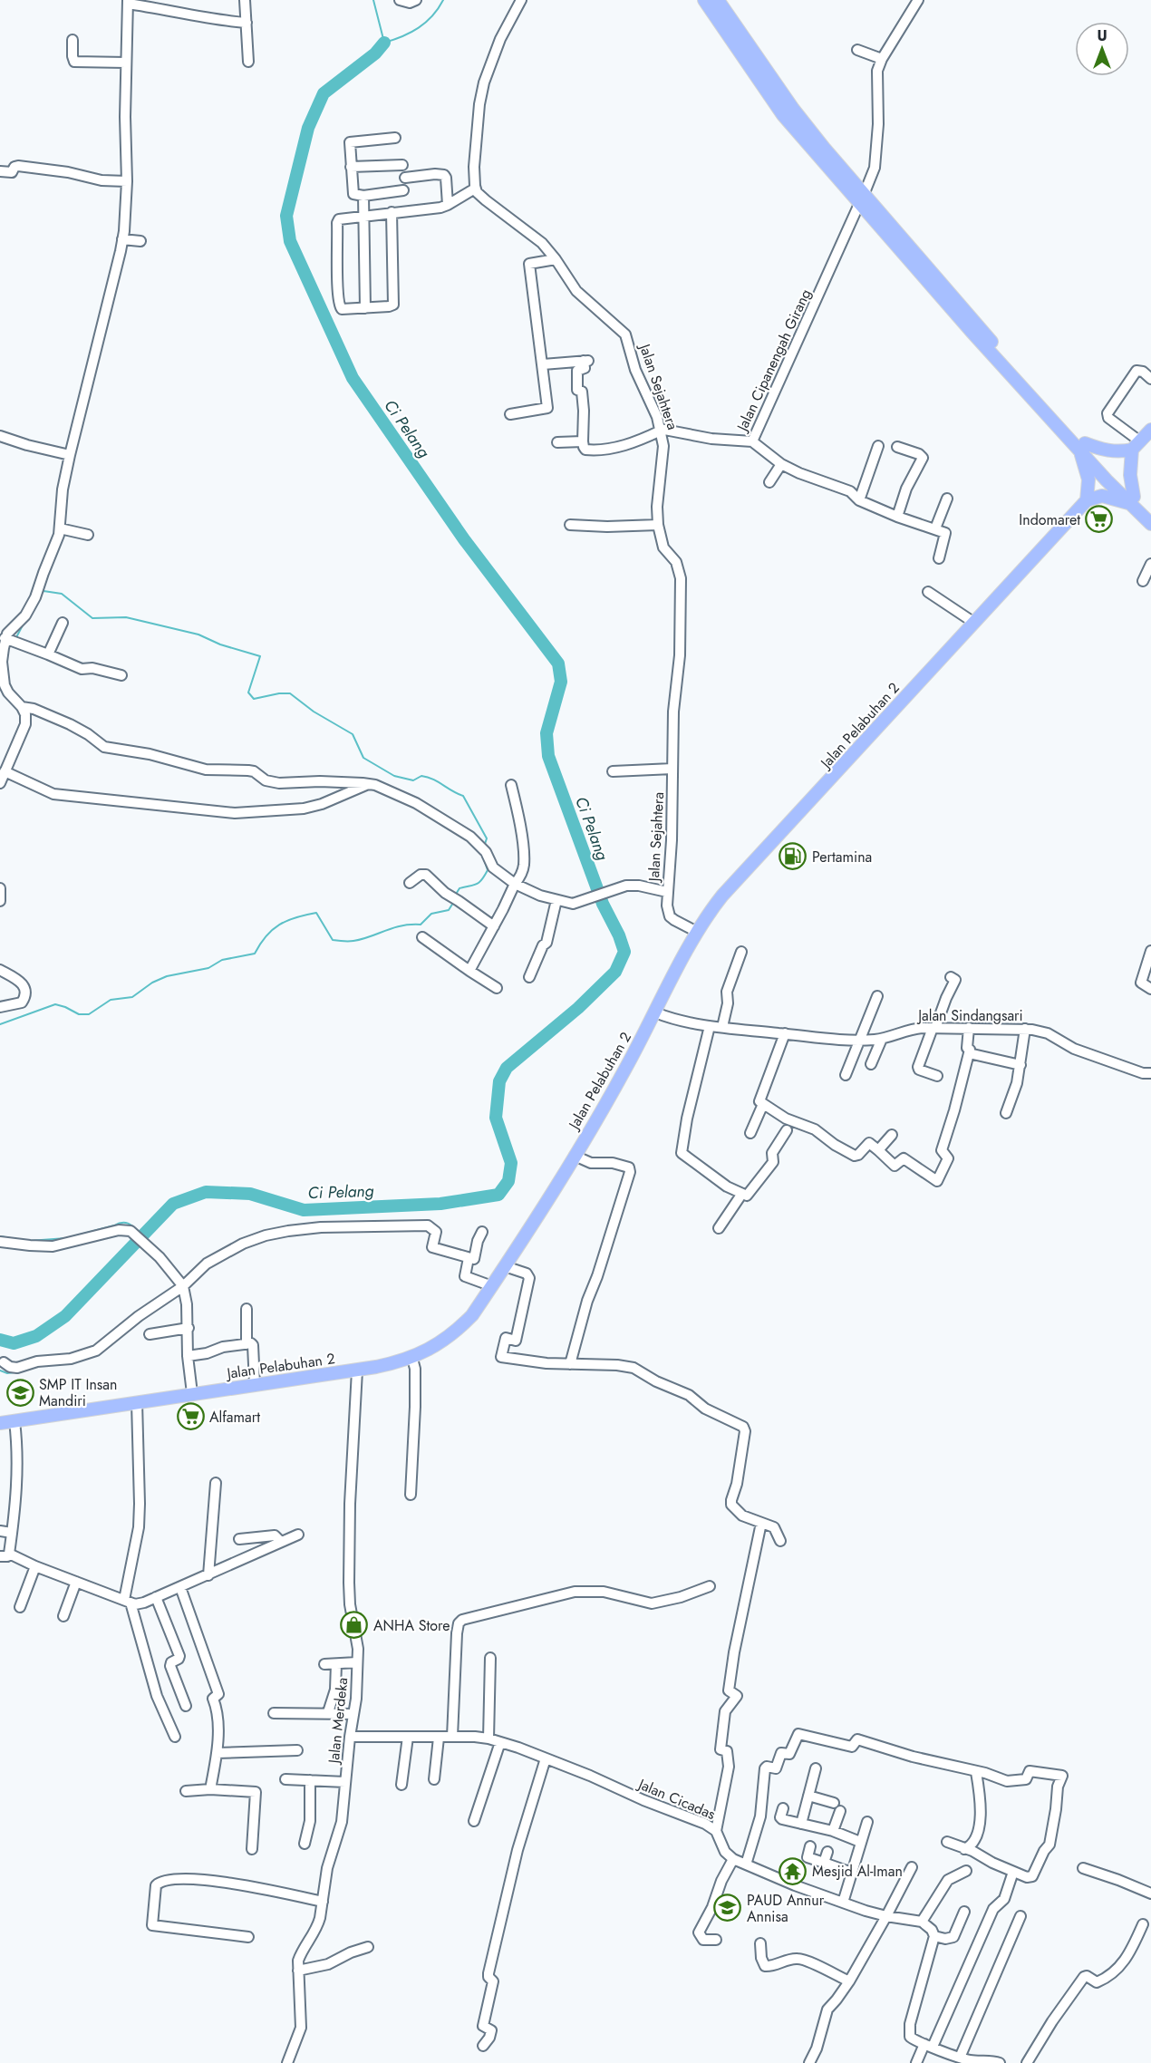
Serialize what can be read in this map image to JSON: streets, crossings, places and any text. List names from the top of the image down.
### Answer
{
  "streets": {
    "main road": ["Jalan Pelabuhan 2"],
    "street": [
      "Jalan Cipanengah Girang",
      "Jalan Sejahtera",
      "Jalan Sindangsari",
      "Jalan Merdeka",
      "Jalan Cicadas"
    ]
  },
  "crossings": [
    ["Jalan Cipanengah Girang", "Jalan Sejahtera"],
    ["Jalan Sejahtera", "Jalan Pelabuhan 2"],
    ["Jalan Pelabuhan 2", "Jalan Sindangsari"],
    ["Jalan Pelabuhan 2", "Jalan Merdeka"],
    ["Jalan Merdeka", "Jalan Cicadas"]
  ],
  "water": ["Ci Pelang"],
  "places": {
    "supermarket": ["Indomaret", "Alfamart"],
    "fuel station": ["Pertamina"],
    "school or university": ["SMP IT Insan Mandiri", "PAUD Annur Annisa"],
    "shop": ["ANHA Store"],
    "temple": ["Mesjid Al-Iman"]
  },
  "north": "top"
}
